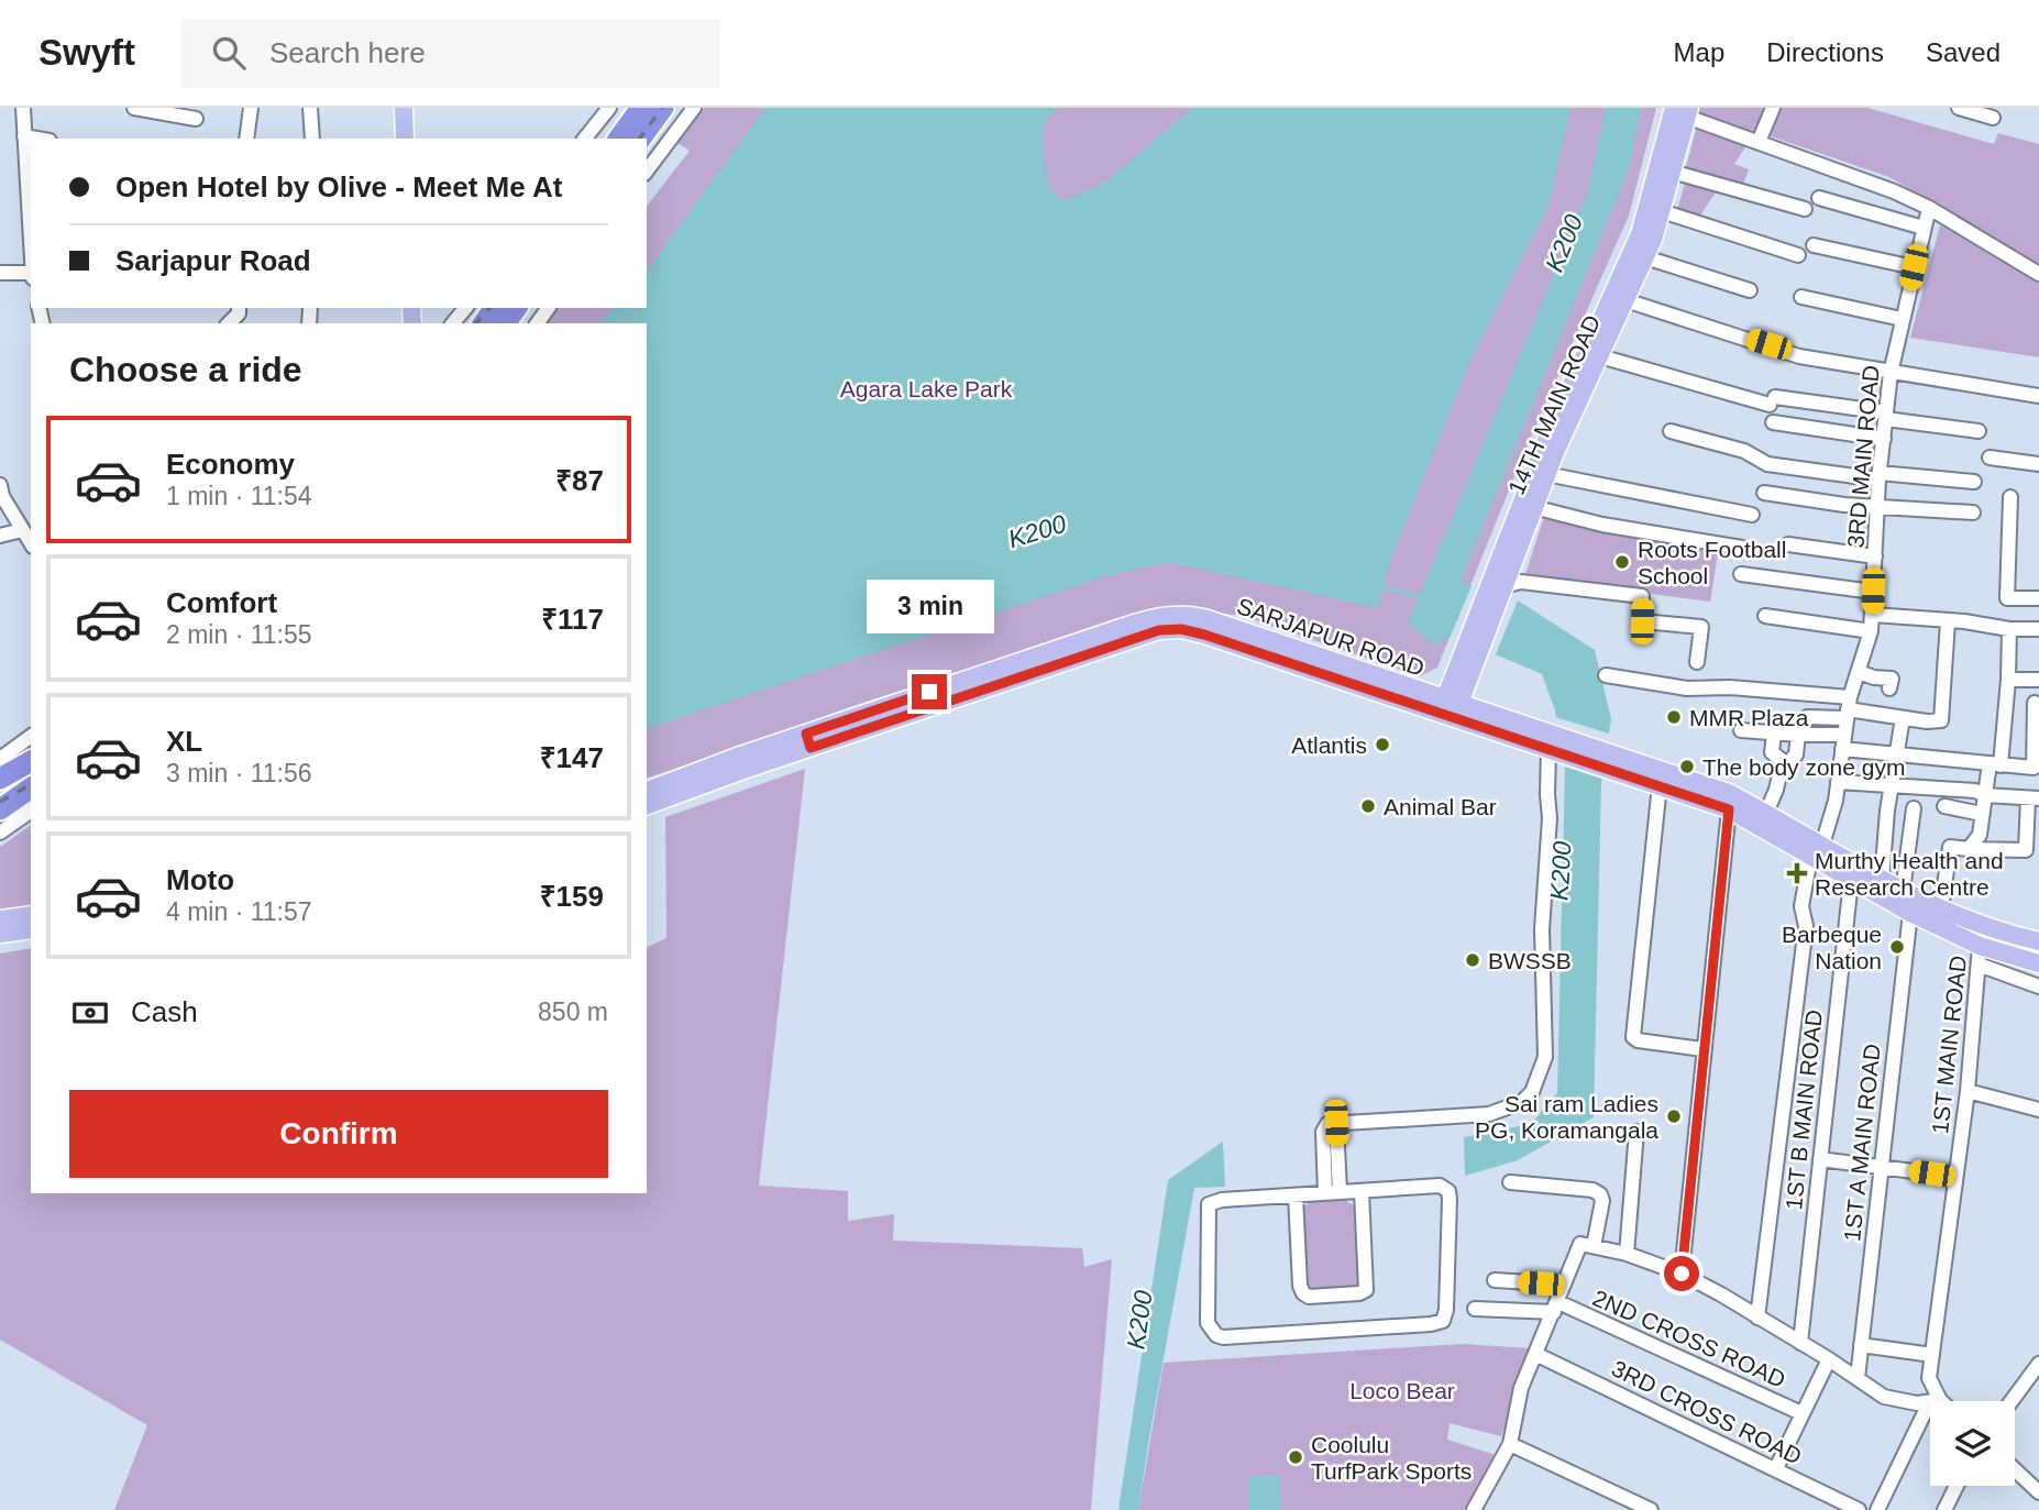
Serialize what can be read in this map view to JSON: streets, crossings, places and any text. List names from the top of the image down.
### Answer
{
  "streets": {
    "main road": ["14TH MAIN ROAD", "SARJAPUR ROAD"],
    "street": [
      "3RD MAIN ROAD",
      "1ST MAIN ROAD",
      "1ST B MAIN ROAD",
      "1ST A MAIN ROAD",
      "2ND CROSS ROAD",
      "3RD CROSS ROAD"
    ]
  },
  "crossings": [
    ["14TH MAIN ROAD", "SARJAPUR ROAD"],
    ["3RD MAIN ROAD", "SARJAPUR ROAD"],
    ["SARJAPUR ROAD", "1ST MAIN ROAD"],
    ["SARJAPUR ROAD", "1ST B MAIN ROAD"],
    ["SARJAPUR ROAD", "1ST A MAIN ROAD"]
  ],
  "water": ["K200"],
  "parks": ["Agara Lake Park", "Loco Bear"],
  "places": {
    "other": [
      "Roots Football School",
      "MMR Plaza",
      "Atlantis",
      "The body zone gym",
      "Animal Bar",
      "Barbeque Nation",
      "BWSSB",
      "Sai ram Ladies PG, Koramangala",
      "Coolulu TurfPark Sports"
    ],
    "health": ["Murthy Health and Research Centre"]
  },
  "page": {
    "header": "Swyft",
    "search": "Search here",
    "nav": ["Map", "Directions", "Saved"],
    "banner": ["Open Hotel by Olive - Meet Me At", "Sarjapur Road"],
    "heading": "Choose a ride",
    "list": [
      {
        "name": "Economy",
        "note": "1 min · 11:54",
        "value": "₹87"
      },
      {
        "name": "Comfort",
        "note": "2 min · 11:55",
        "value": "₹117"
      },
      {
        "name": "XL",
        "note": "3 min · 11:56",
        "value": "₹147"
      },
      {
        "name": "Moto",
        "note": "4 min · 11:57",
        "value": "₹159"
      }
    ],
    "bubble": "3 min",
    "pay": ["Cash", "850 m"],
    "buttons": "Confirm"
  }
}
